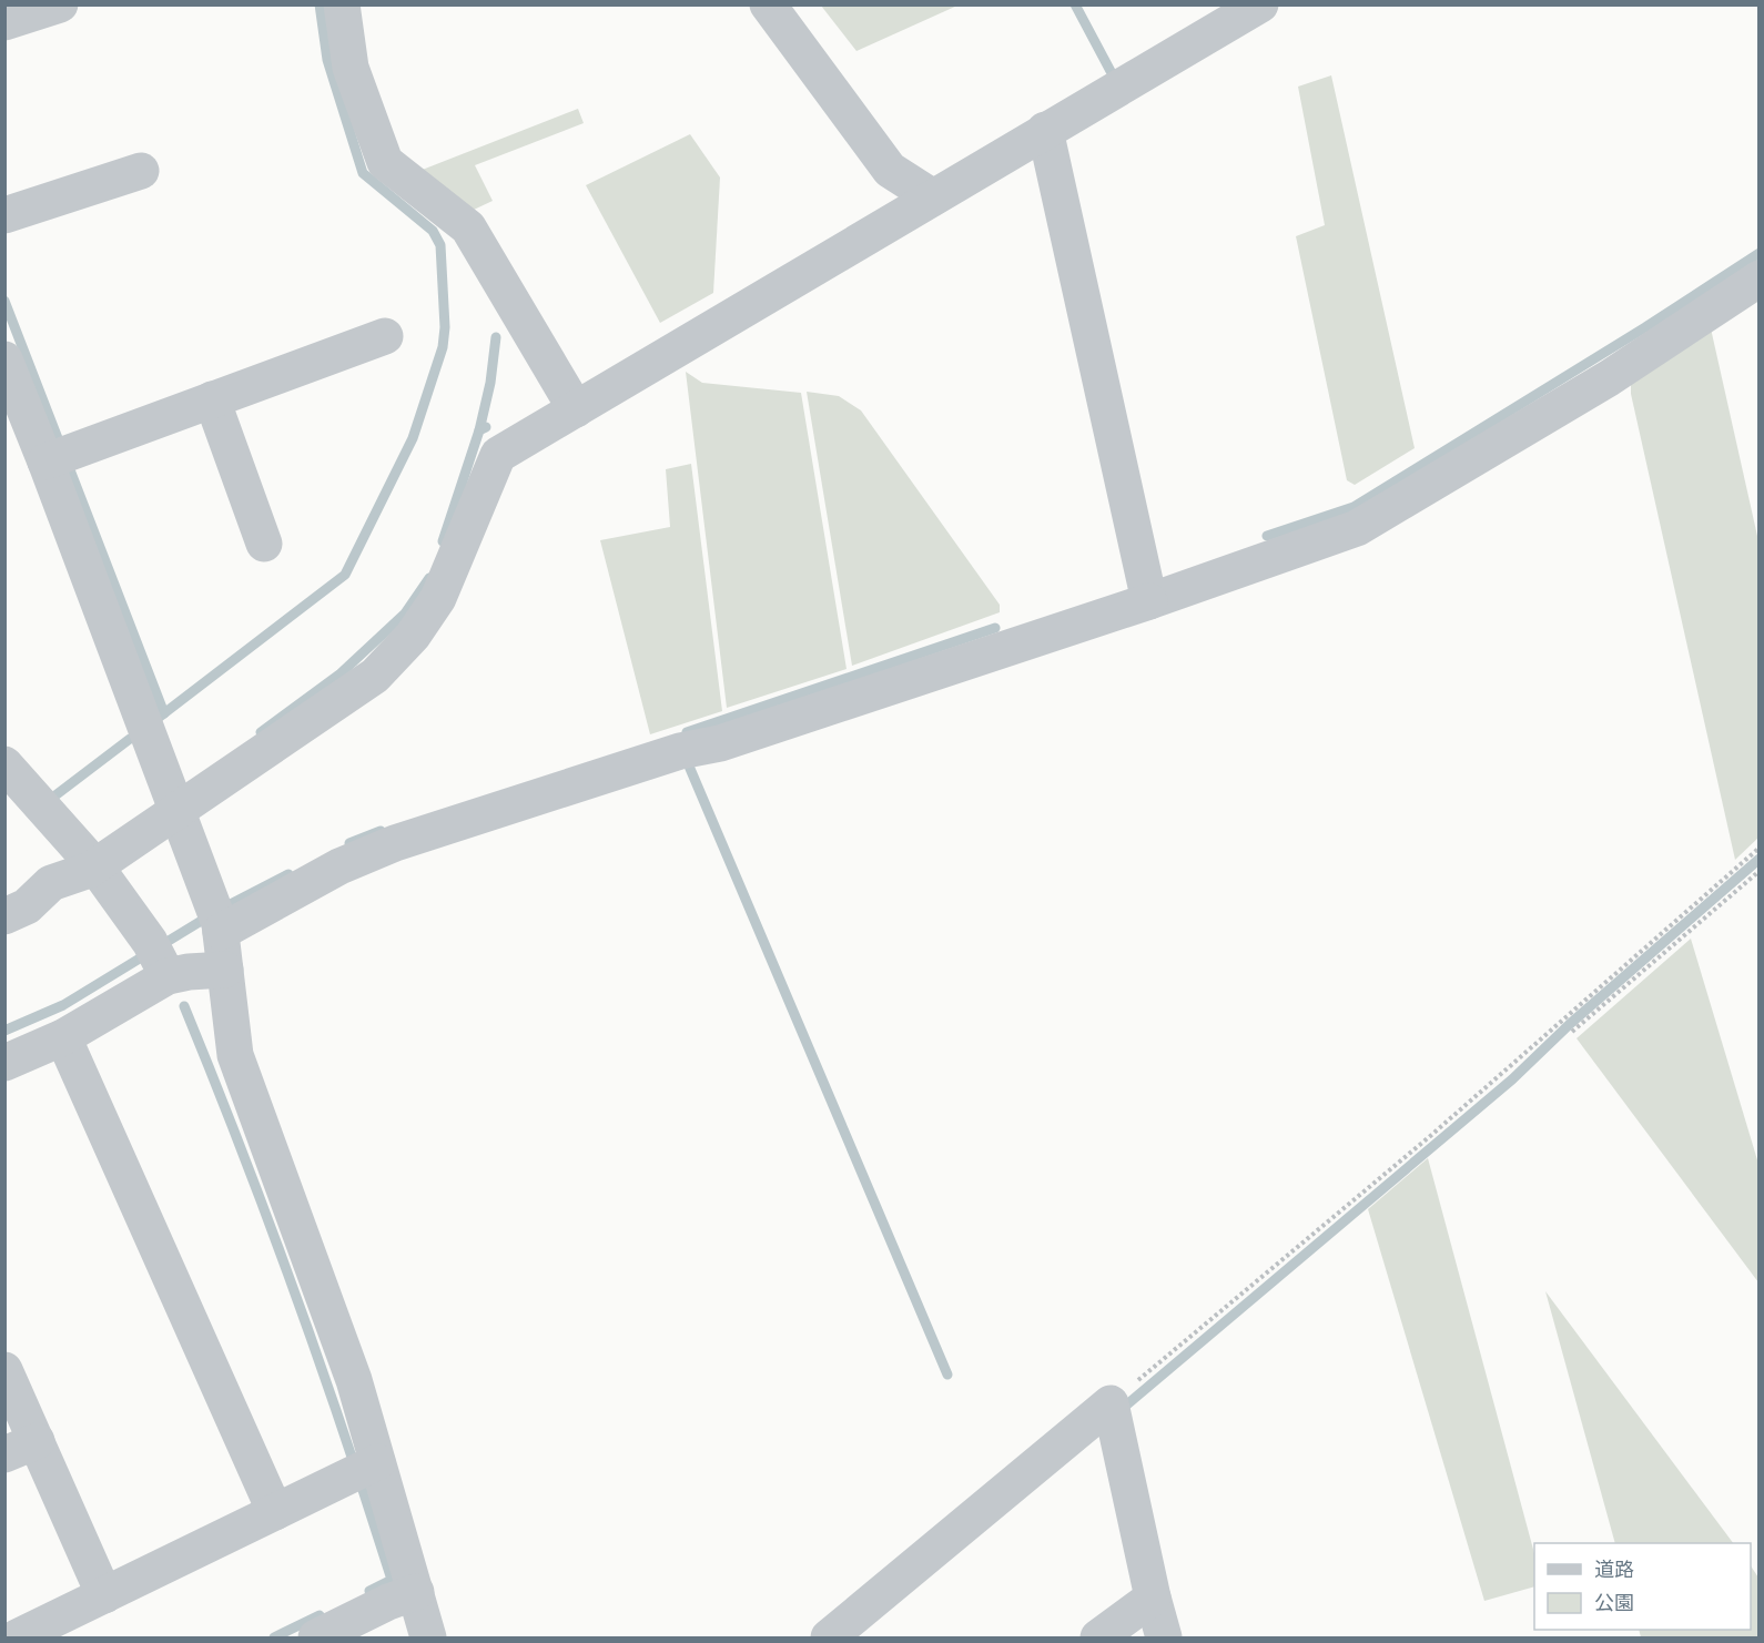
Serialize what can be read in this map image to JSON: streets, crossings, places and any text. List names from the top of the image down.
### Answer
{
  "legend": ["道路", "公園"]
}
